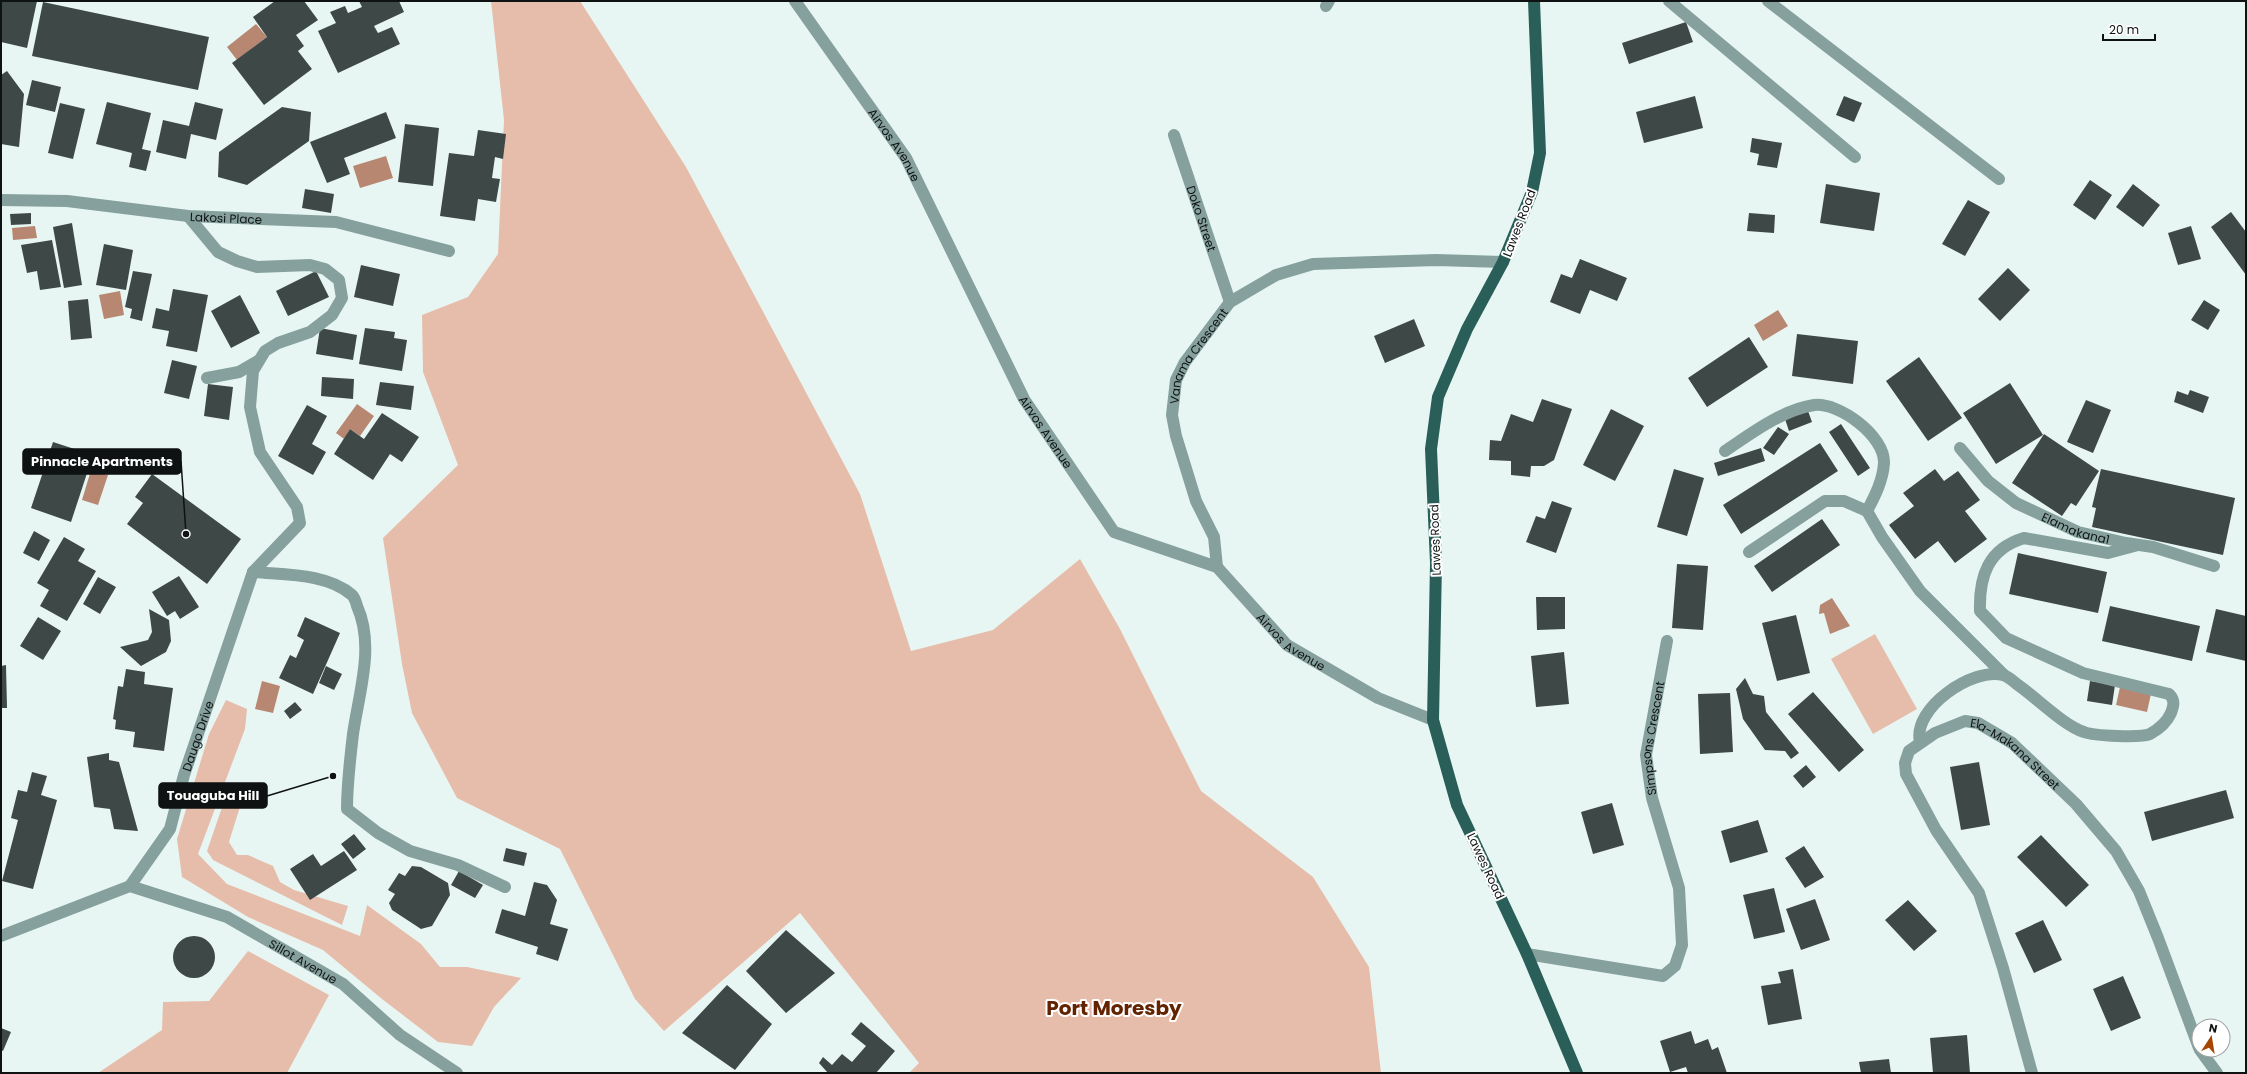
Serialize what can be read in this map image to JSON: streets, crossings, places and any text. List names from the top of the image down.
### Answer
{
  "streets": {
    "main road": ["Lawes Road"],
    "street": [
      "Airvos Avenue",
      "Lakosi Place",
      "Doko Street",
      "Vanama Crescent",
      "Elamakana1",
      "Daugo Drive",
      "Simpsons Crescent",
      "Ela-Makana Street",
      "Sillot Avenue"
    ]
  },
  "crossings": [
    ["Airvos Avenue", "Lawes Road"],
    ["Airvos Avenue", "Vanama Crescent"],
    ["Doko Street", "Vanama Crescent"],
    ["Lawes Road", "Vanama Crescent"],
    ["Lawes Road", "Simpsons Crescent"],
    ["Daugo Drive", "Sillot Avenue"]
  ],
  "districts": ["Port Moresby"],
  "places": ["Pinnacle Apartments", "Touaguba Hill"],
  "scale_bar": "20 m",
  "north": "top"
}
